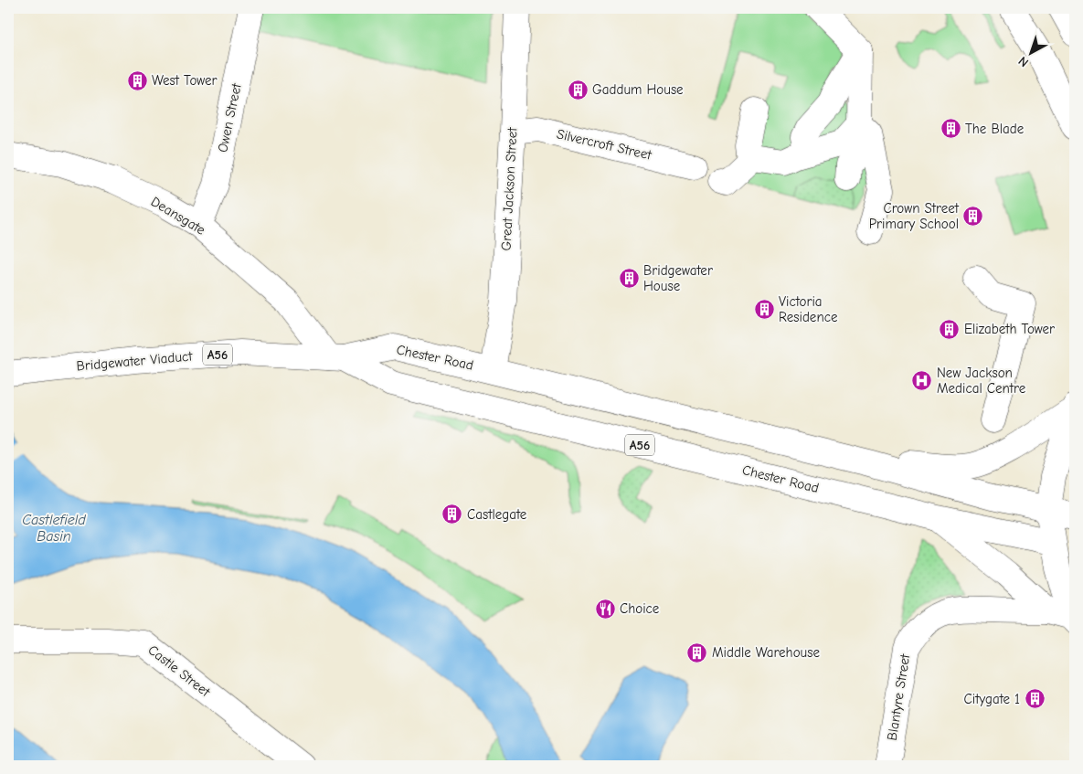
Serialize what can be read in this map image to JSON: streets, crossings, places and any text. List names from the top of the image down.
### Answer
{
  "streets": {
    "main road": [
      "Owen Street",
      "Silvercroft Street",
      "Great Jackson Street",
      "Deansgate",
      "A56",
      "Chester Road",
      "Bridgewater Viaduct",
      "Castle Street",
      "Blantyre Street"
    ]
  },
  "crossings": [
    ["Owen Street", "Deansgate"],
    ["Silvercroft Street", "Great Jackson Street"],
    ["Great Jackson Street", "Chester Road"],
    ["Deansgate", "Chester Road"],
    ["Deansgate", "Bridgewater Viaduct"],
    ["Chester Road", "Bridgewater Viaduct"]
  ],
  "water": ["Castlefield Basin"],
  "places": {
    "building": [
      "West Tower",
      "Gaddum House",
      "The Blade",
      "Crown Street Primary School",
      "Bridgewater House",
      "Victoria Residence",
      "Elizabeth Tower",
      "Castlegate",
      "Middle Warehouse",
      "Citygate 1"
    ],
    "hospital": ["New Jackson Medical Centre"],
    "restaurant": ["Choice"]
  },
  "north": "bottom left"
}
